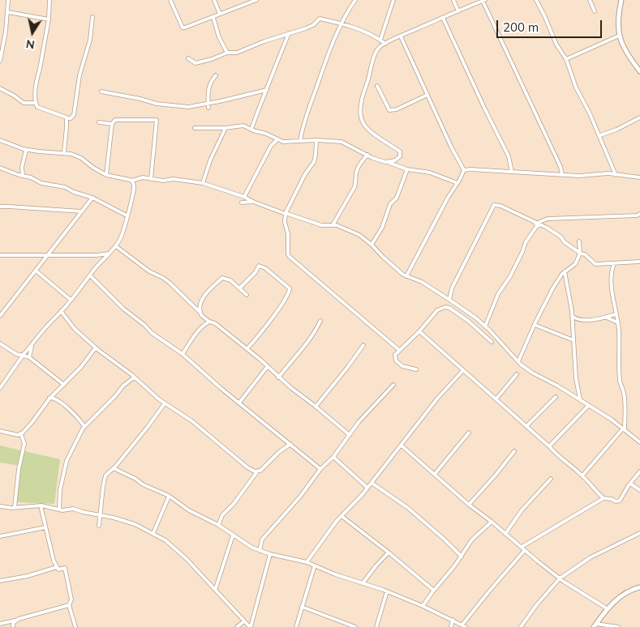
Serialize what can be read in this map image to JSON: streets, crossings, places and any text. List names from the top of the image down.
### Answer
{
  "scale_bar": "200 m",
  "north": "bottom"
}
